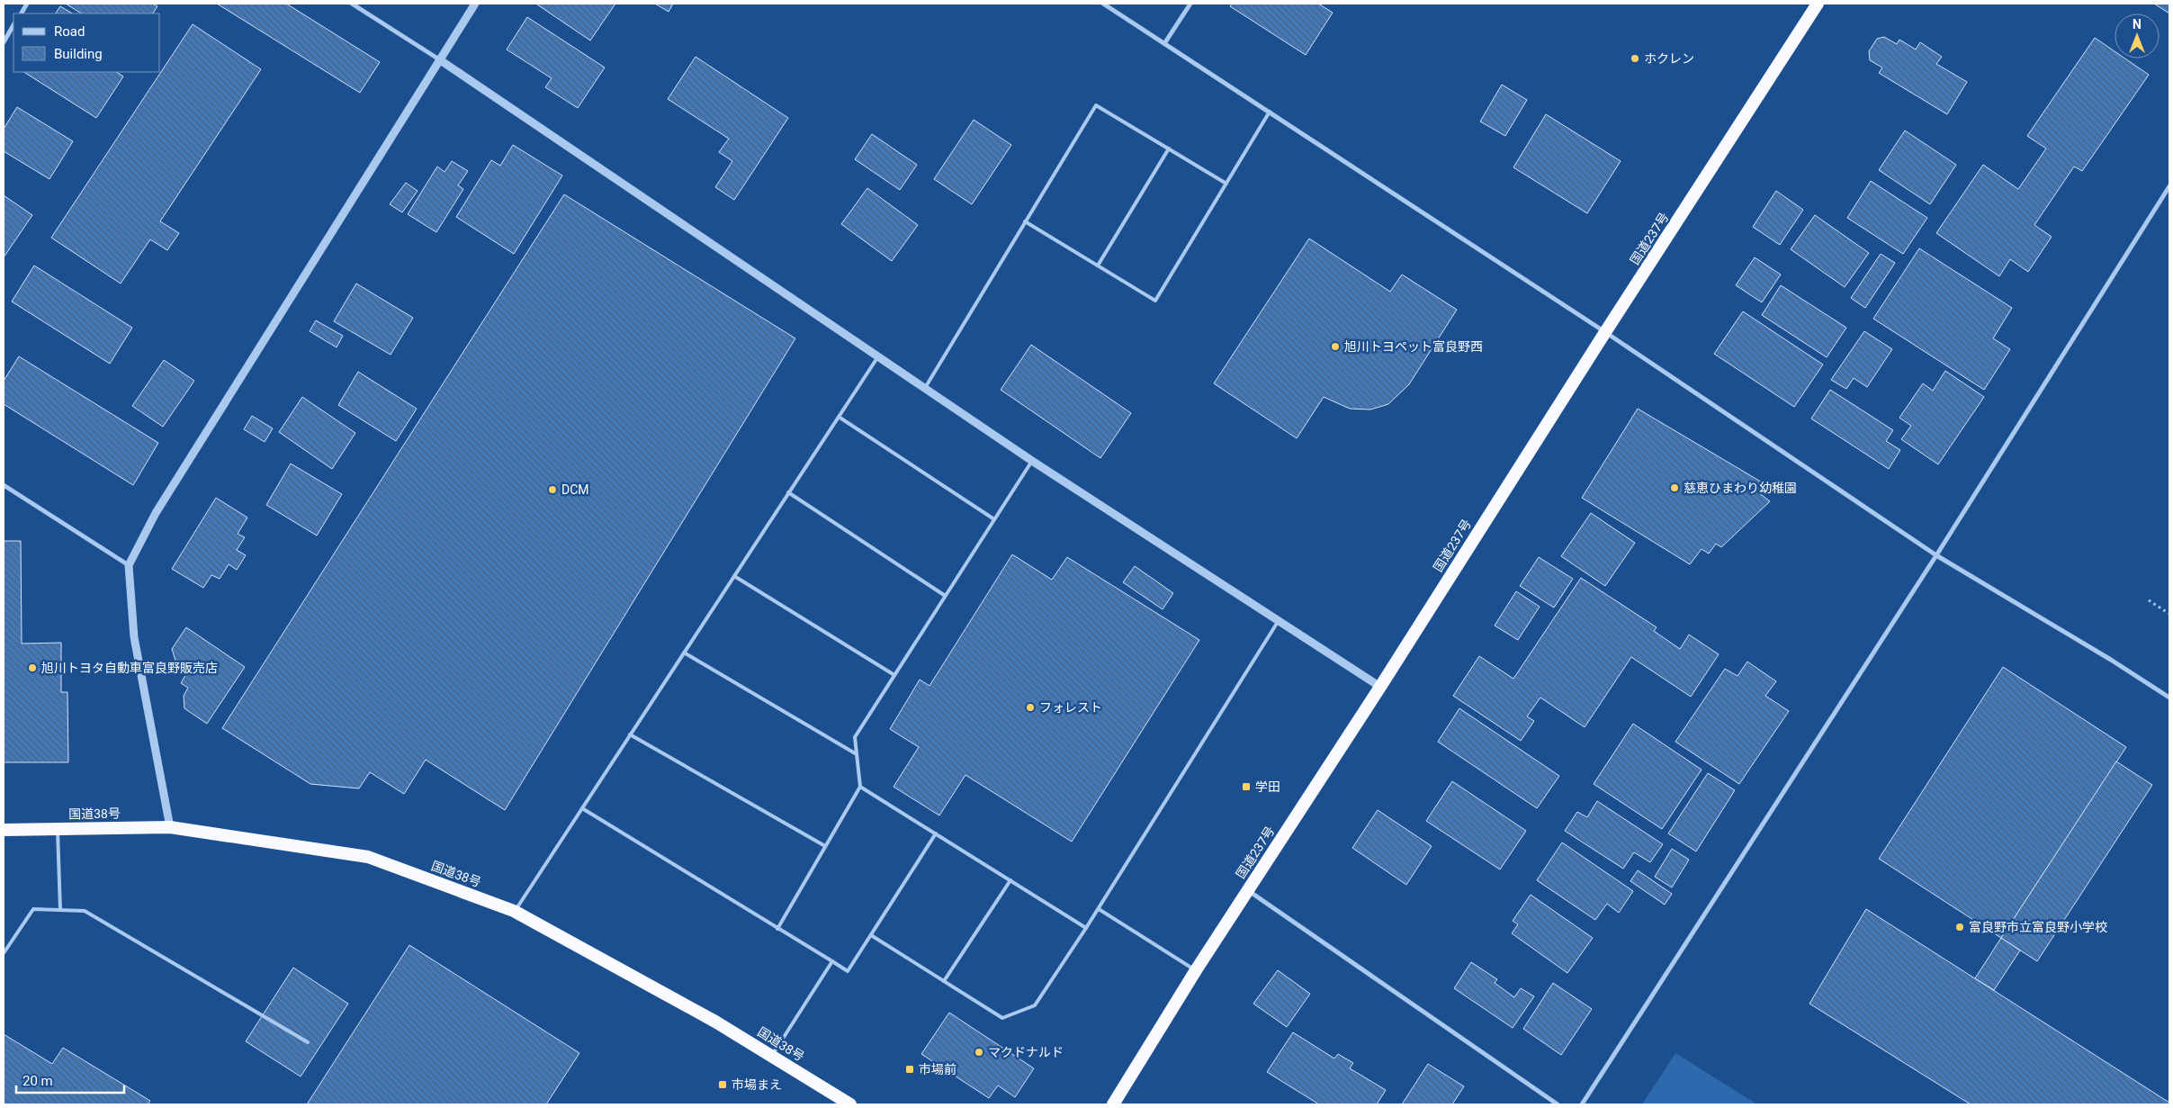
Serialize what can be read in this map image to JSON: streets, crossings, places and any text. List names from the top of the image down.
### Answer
{
  "streets": {
    "highway": ["国道237号", "国道38号"]
  },
  "places": {
    "other": [
      "ホクレン",
      "旭川トヨペット富良野西",
      "慈恵ひまわり幼稚園",
      "DCM",
      "旭川トヨタ自動車富良野販売店",
      "フォレスト",
      "富良野市立富良野小学校",
      "マクドナルド"
    ],
    "transit": ["学田", "市場前", "市場まえ"]
  },
  "legend": ["Road", "Building"],
  "scale_bar": "20 m",
  "north": "top"
}
